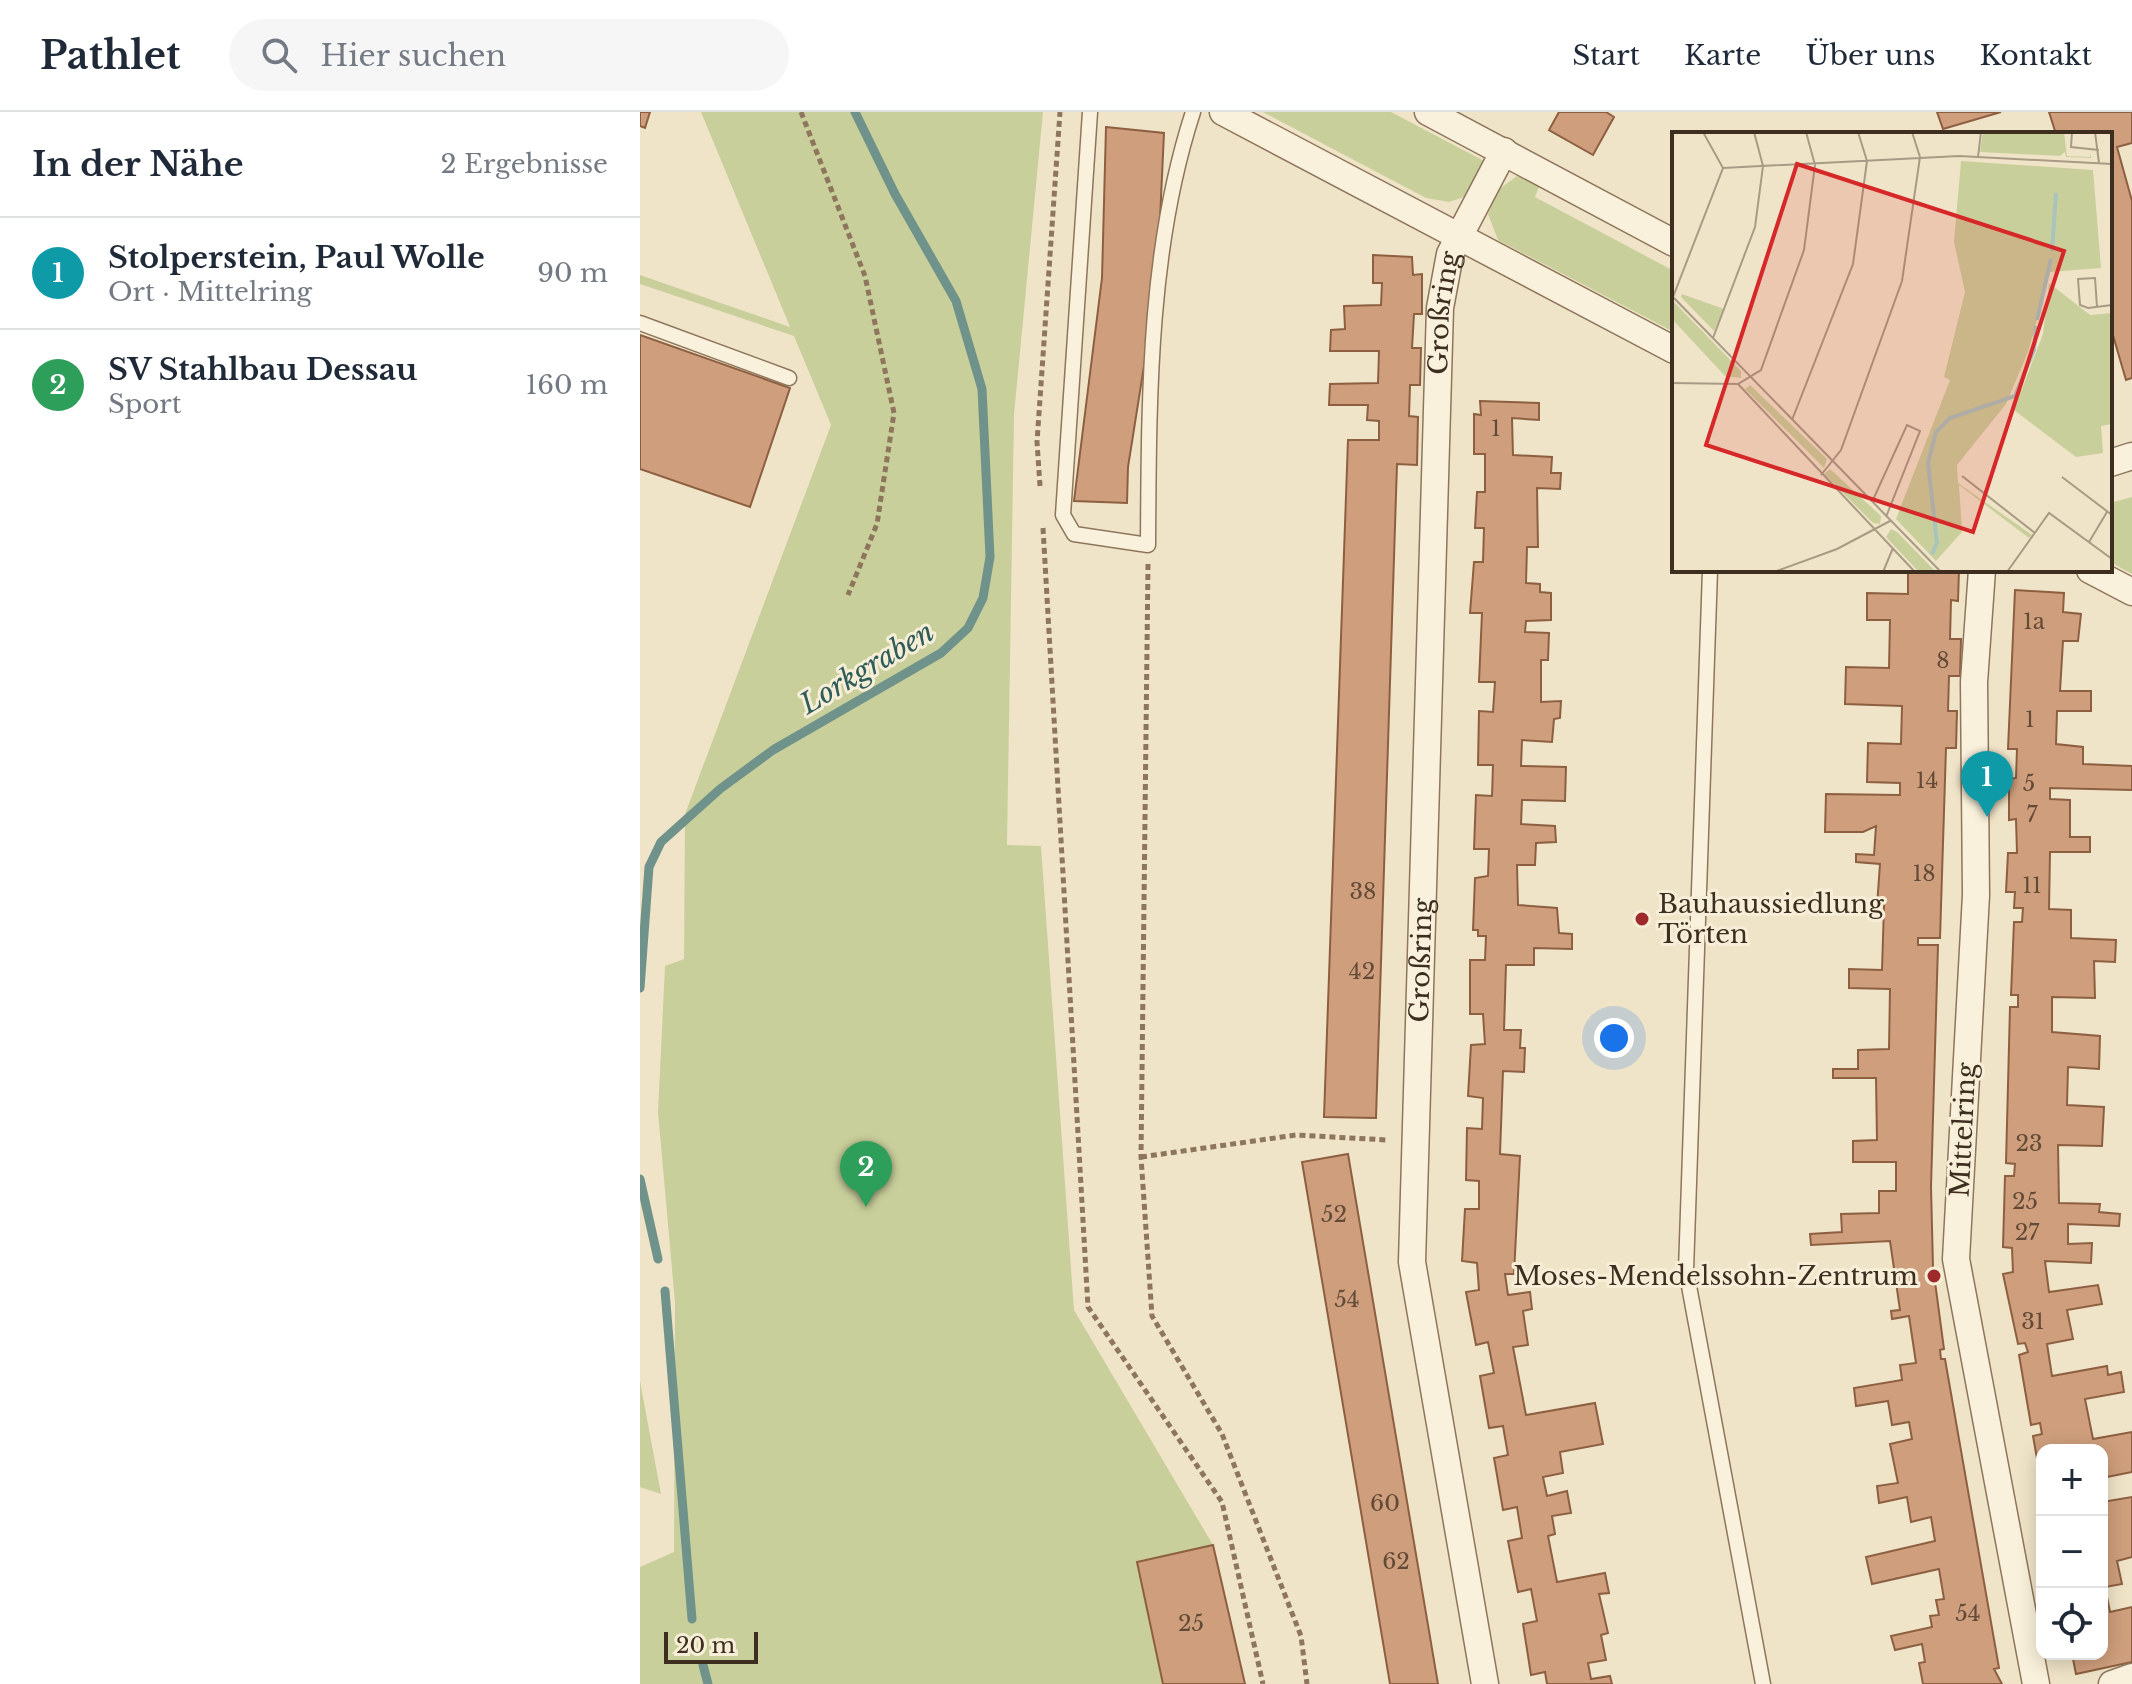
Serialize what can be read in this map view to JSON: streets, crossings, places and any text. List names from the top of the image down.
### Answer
{
  "streets": {
    "street": ["Großring", "Mittelring"]
  },
  "water": ["Lorkgraben"],
  "places": ["Bauhaussiedlung Törten", "Moses-Mendelssohn-Zentrum"],
  "house_numbers": [
    "1",
    "1a",
    "8",
    "1",
    "14",
    "5",
    "7",
    "18",
    "11",
    "38",
    "42",
    "23",
    "25",
    "52",
    "27",
    "54",
    "31",
    "60",
    "62",
    "54",
    "25"
  ],
  "scale_bar": "20 m",
  "page": {
    "header": "Pathlet",
    "search": "Hier suchen",
    "nav": [
      "Start",
      "Karte",
      "Über uns",
      "Kontakt"
    ],
    "heading": ["In der Nähe", "2 Ergebnisse"],
    "list": [
      {
        "mark": "1",
        "name": "Stolperstein, Paul Wolle",
        "note": "Ort · Mittelring",
        "value": "90 m"
      },
      {
        "mark": "2",
        "name": "SV Stahlbau Dessau",
        "note": "Sport",
        "value": "160 m"
      }
    ],
    "pins": ["1", "2"],
    "map_buttons": ["+", "−"],
    "scale": "20 m"
  }
}
